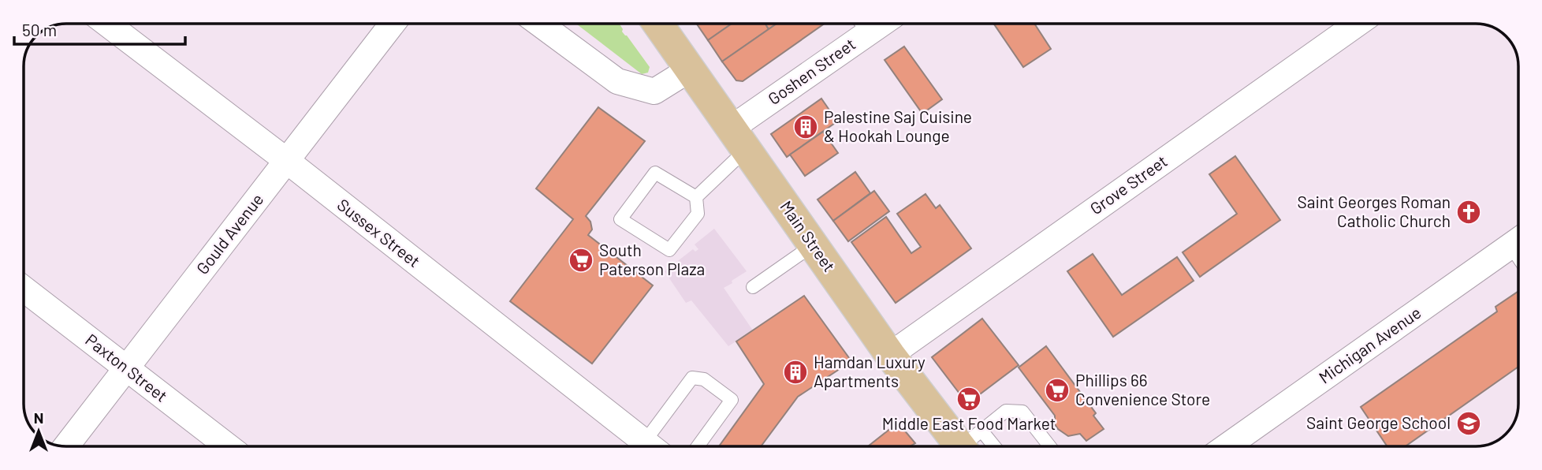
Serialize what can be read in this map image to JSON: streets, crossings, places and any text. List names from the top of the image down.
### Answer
{
  "streets": {
    "main road": ["Main Street"],
    "street": [
      "Goshen Street",
      "Grove Street",
      "Sussex Street",
      "Gould Avenue",
      "Michigan Avenue",
      "Paxton Street"
    ]
  },
  "crossings": [
    ["Goshen Street", "Main Street"],
    ["Grove Street", "Main Street"],
    ["Sussex Street", "Gould Avenue"],
    ["Gould Avenue", "Paxton Street"]
  ],
  "places": {
    "building": ["Palestine Saj Cuisine & Hookah Lounge", "Hamdan Luxury Apartments"],
    "church": ["Saint Georges Roman Catholic Church"],
    "supermarket": ["South Paterson Plaza", "Phillips 66 Convenience Store", "Middle East Food Market"],
    "school or university": ["Saint George School"]
  },
  "scale_bar": "50 m",
  "north": "top"
}
